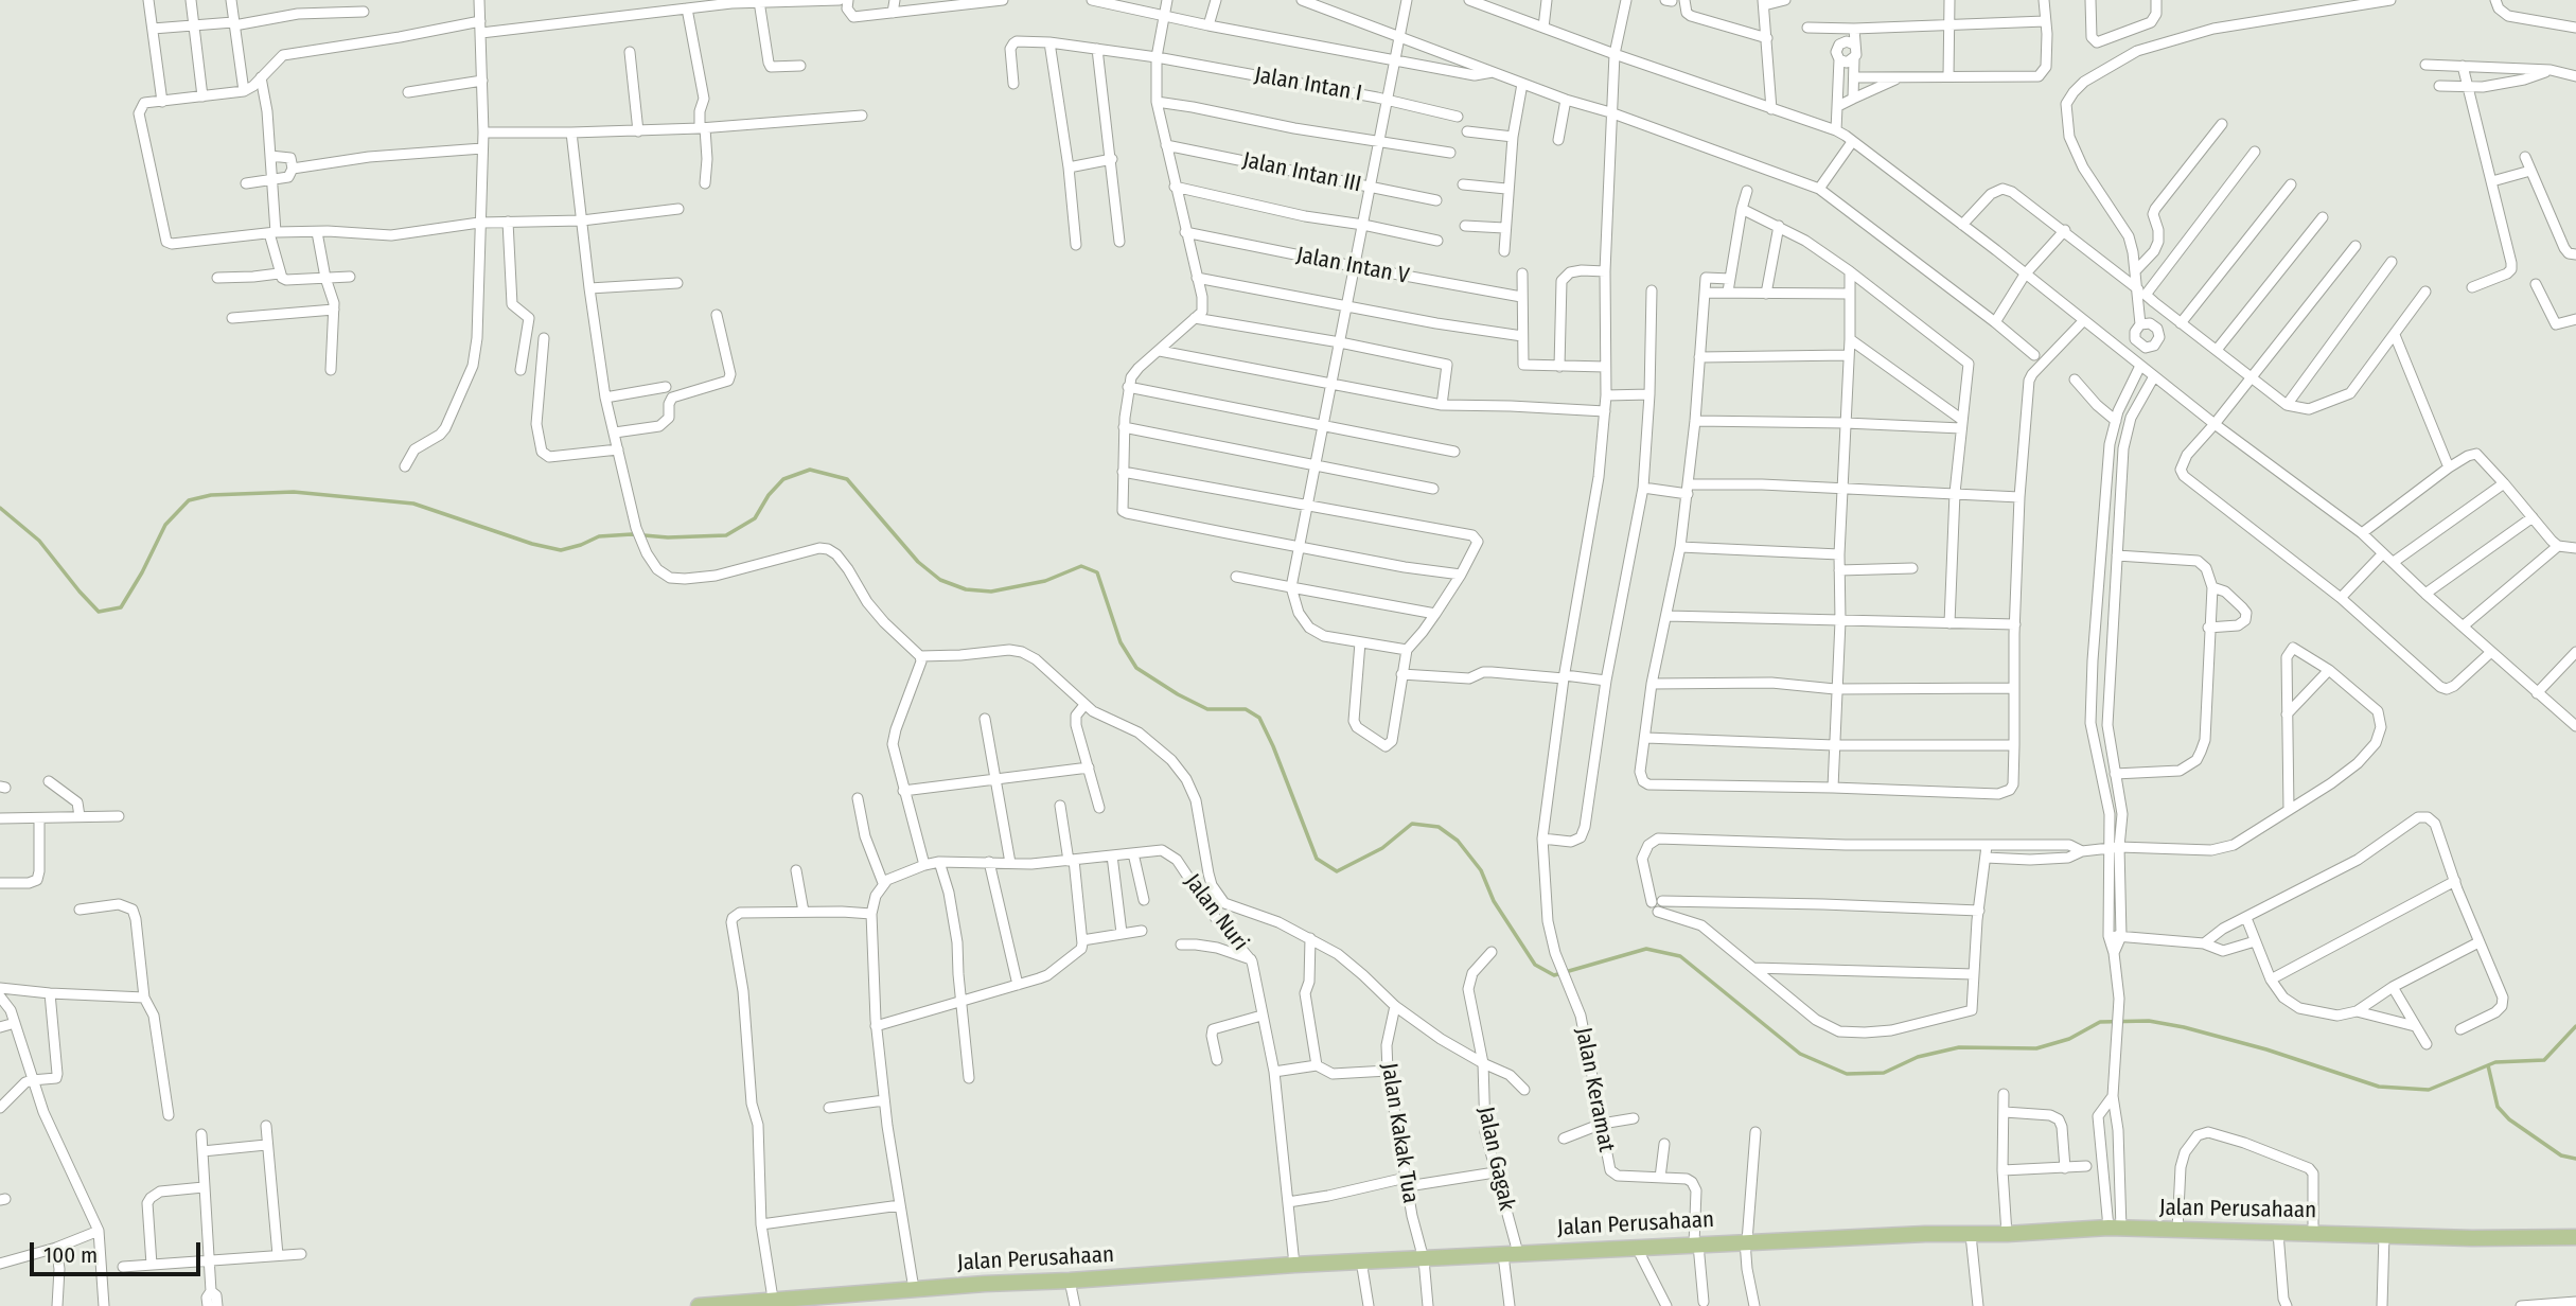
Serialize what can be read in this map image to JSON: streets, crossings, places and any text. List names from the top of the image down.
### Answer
{
  "streets": {
    "main road": ["Jalan Perusahaan"],
    "street": [
      "Jalan Intan I",
      "Jalan Intan III",
      "Jalan Intan V",
      "Jalan Nuri",
      "Jalan Keramat",
      "Jalan Kakak Tua",
      "Jalan Gagak"
    ]
  },
  "crossings": [
    ["Jalan Nuri", "Jalan Perusahaan"],
    ["Jalan Keramat", "Jalan Perusahaan"],
    ["Jalan Kakak Tua", "Jalan Perusahaan"],
    ["Jalan Gagak", "Jalan Perusahaan"]
  ],
  "scale_bar": "100 m"
}
